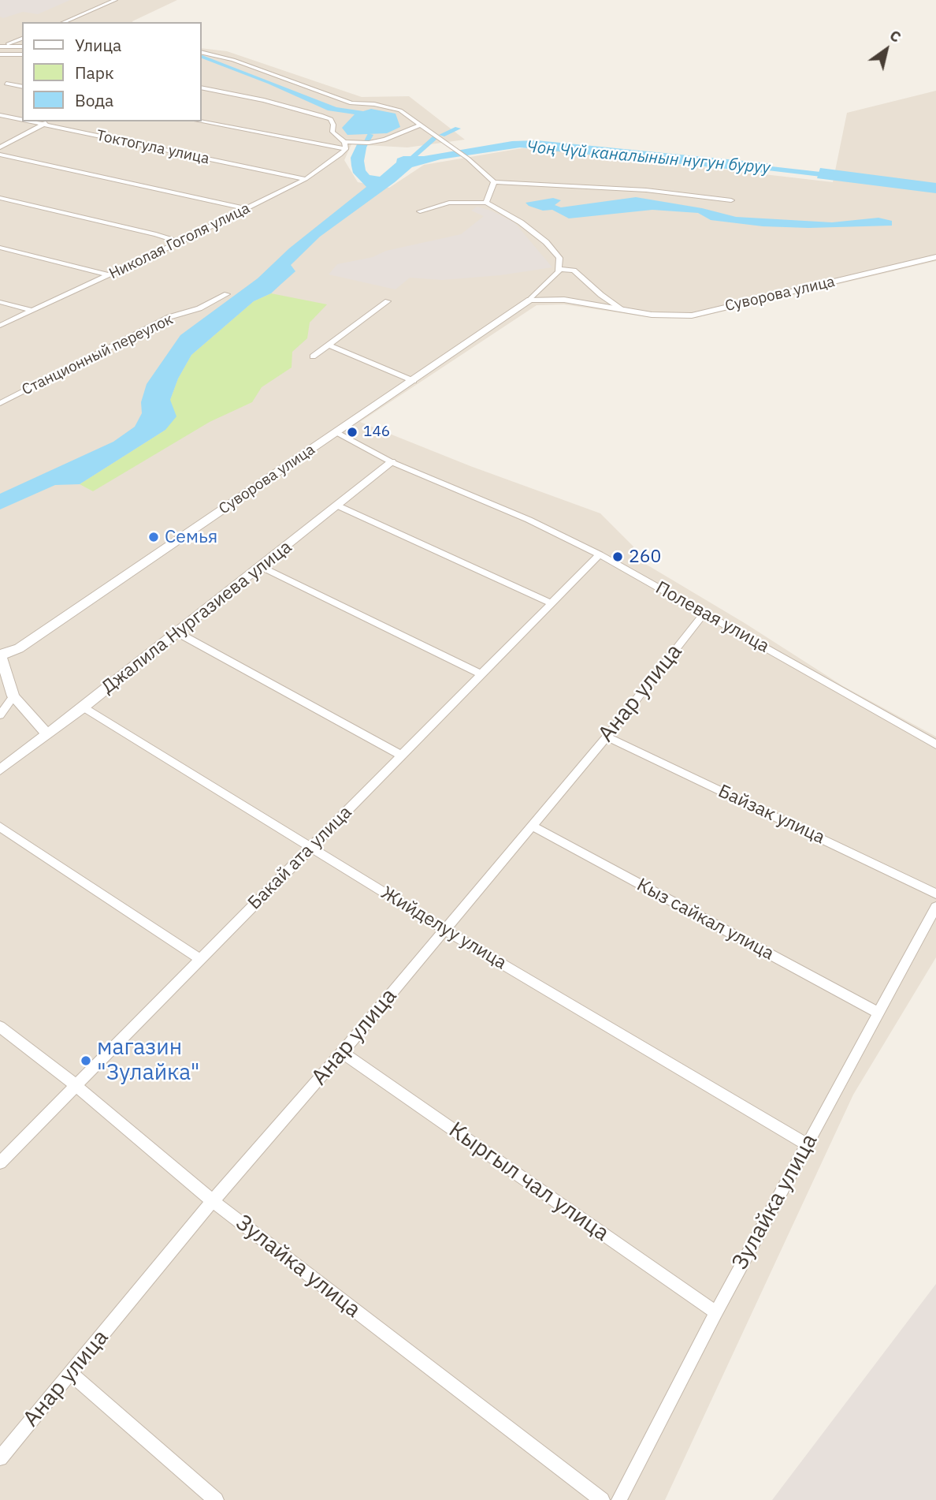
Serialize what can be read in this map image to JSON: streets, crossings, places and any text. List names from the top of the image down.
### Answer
{
  "streets": {
    "street": [
      "Токтогула улица",
      "Николая Гоголя улица",
      "Суворова улица",
      "Станционный переулок",
      "Джалила Нургазиева улица",
      "Полевая улица",
      "Анар улица",
      "Байзак улица",
      "Бакай ата улица",
      "Кыз сайкал улица",
      "Жийделуу улица",
      "Кыргыл чал улица",
      "Зулайка улица"
    ]
  },
  "crossings": [
    ["Токтогула улица", "Николая Гоголя улица"],
    ["Суворова улица", "Полевая улица"],
    ["Джалила Нургазиева улица", "Полевая улица"],
    ["Джалила Нургазиева улица", "Жийделуу улица"],
    ["Полевая улица", "Анар улица"],
    ["Полевая улица", "Бакай ата улица"],
    ["Анар улица", "Байзак улица"],
    ["Анар улица", "Кыз сайкал улица"],
    ["Анар улица", "Жийделуу улица"],
    ["Анар улица", "Кыргыл чал улица"],
    ["Анар улица", "Зулайка улица"],
    ["Бакай ата улица", "Жийделуу улица"],
    ["Бакай ата улица", "Зулайка улица"],
    ["Кыз сайкал улица", "Зулайка улица"],
    ["Жийделуу улица", "Зулайка улица"],
    ["Кыргыл чал улица", "Зулайка улица"]
  ],
  "water": ["Чоң Чүй каналынын нугун буруу"],
  "places": [
    "146",
    "Семья",
    "260",
    "магазин \"Зулайка\""
  ],
  "legend": ["Улица", "Парк", "Вода"],
  "north": "top right"
}
